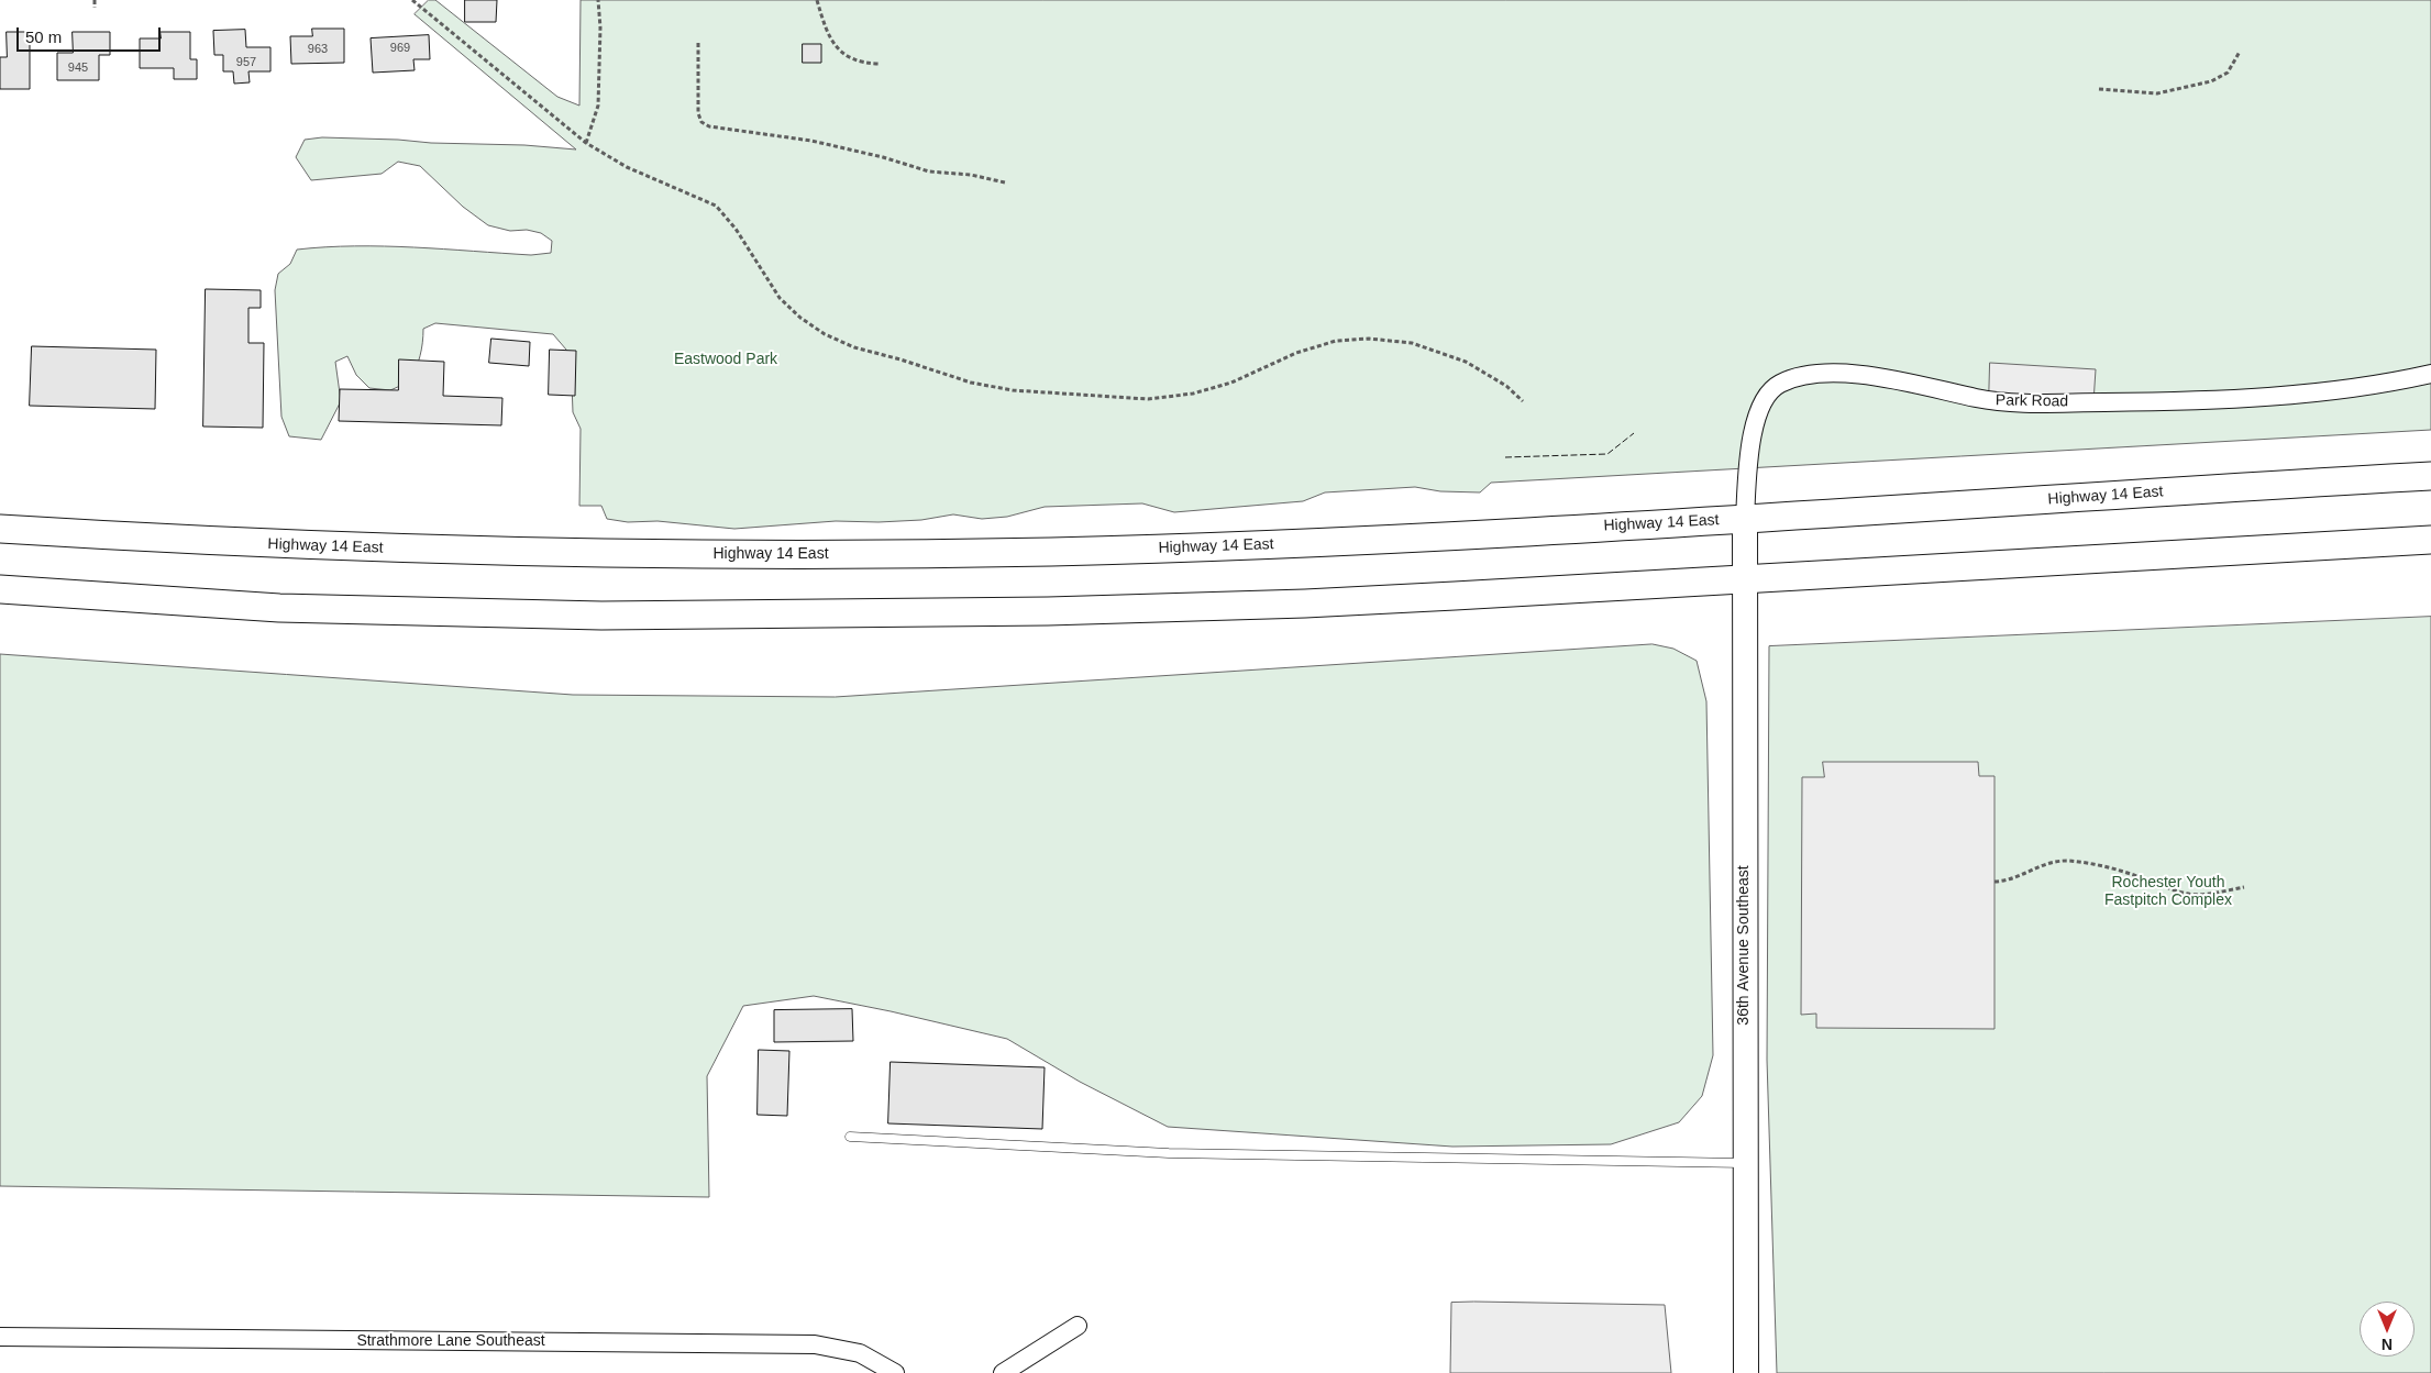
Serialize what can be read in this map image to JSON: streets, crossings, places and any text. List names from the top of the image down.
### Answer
{
  "streets": {
    "main road": ["Highway 14 East"],
    "street": ["Park Road", "36th Avenue Southeast", "Strathmore Lane Southeast"]
  },
  "crossings": [
    ["Park Road", "Highway 14 East"],
    ["Park Road", "36th Avenue Southeast"],
    ["Highway 14 East", "36th Avenue Southeast"]
  ],
  "parks": ["Eastwood Park", "Rochester Youth Fastpitch Complex"],
  "house_numbers": [
    "969",
    "963",
    "957",
    "945"
  ],
  "scale_bar": "50 m",
  "north": "bottom"
}
